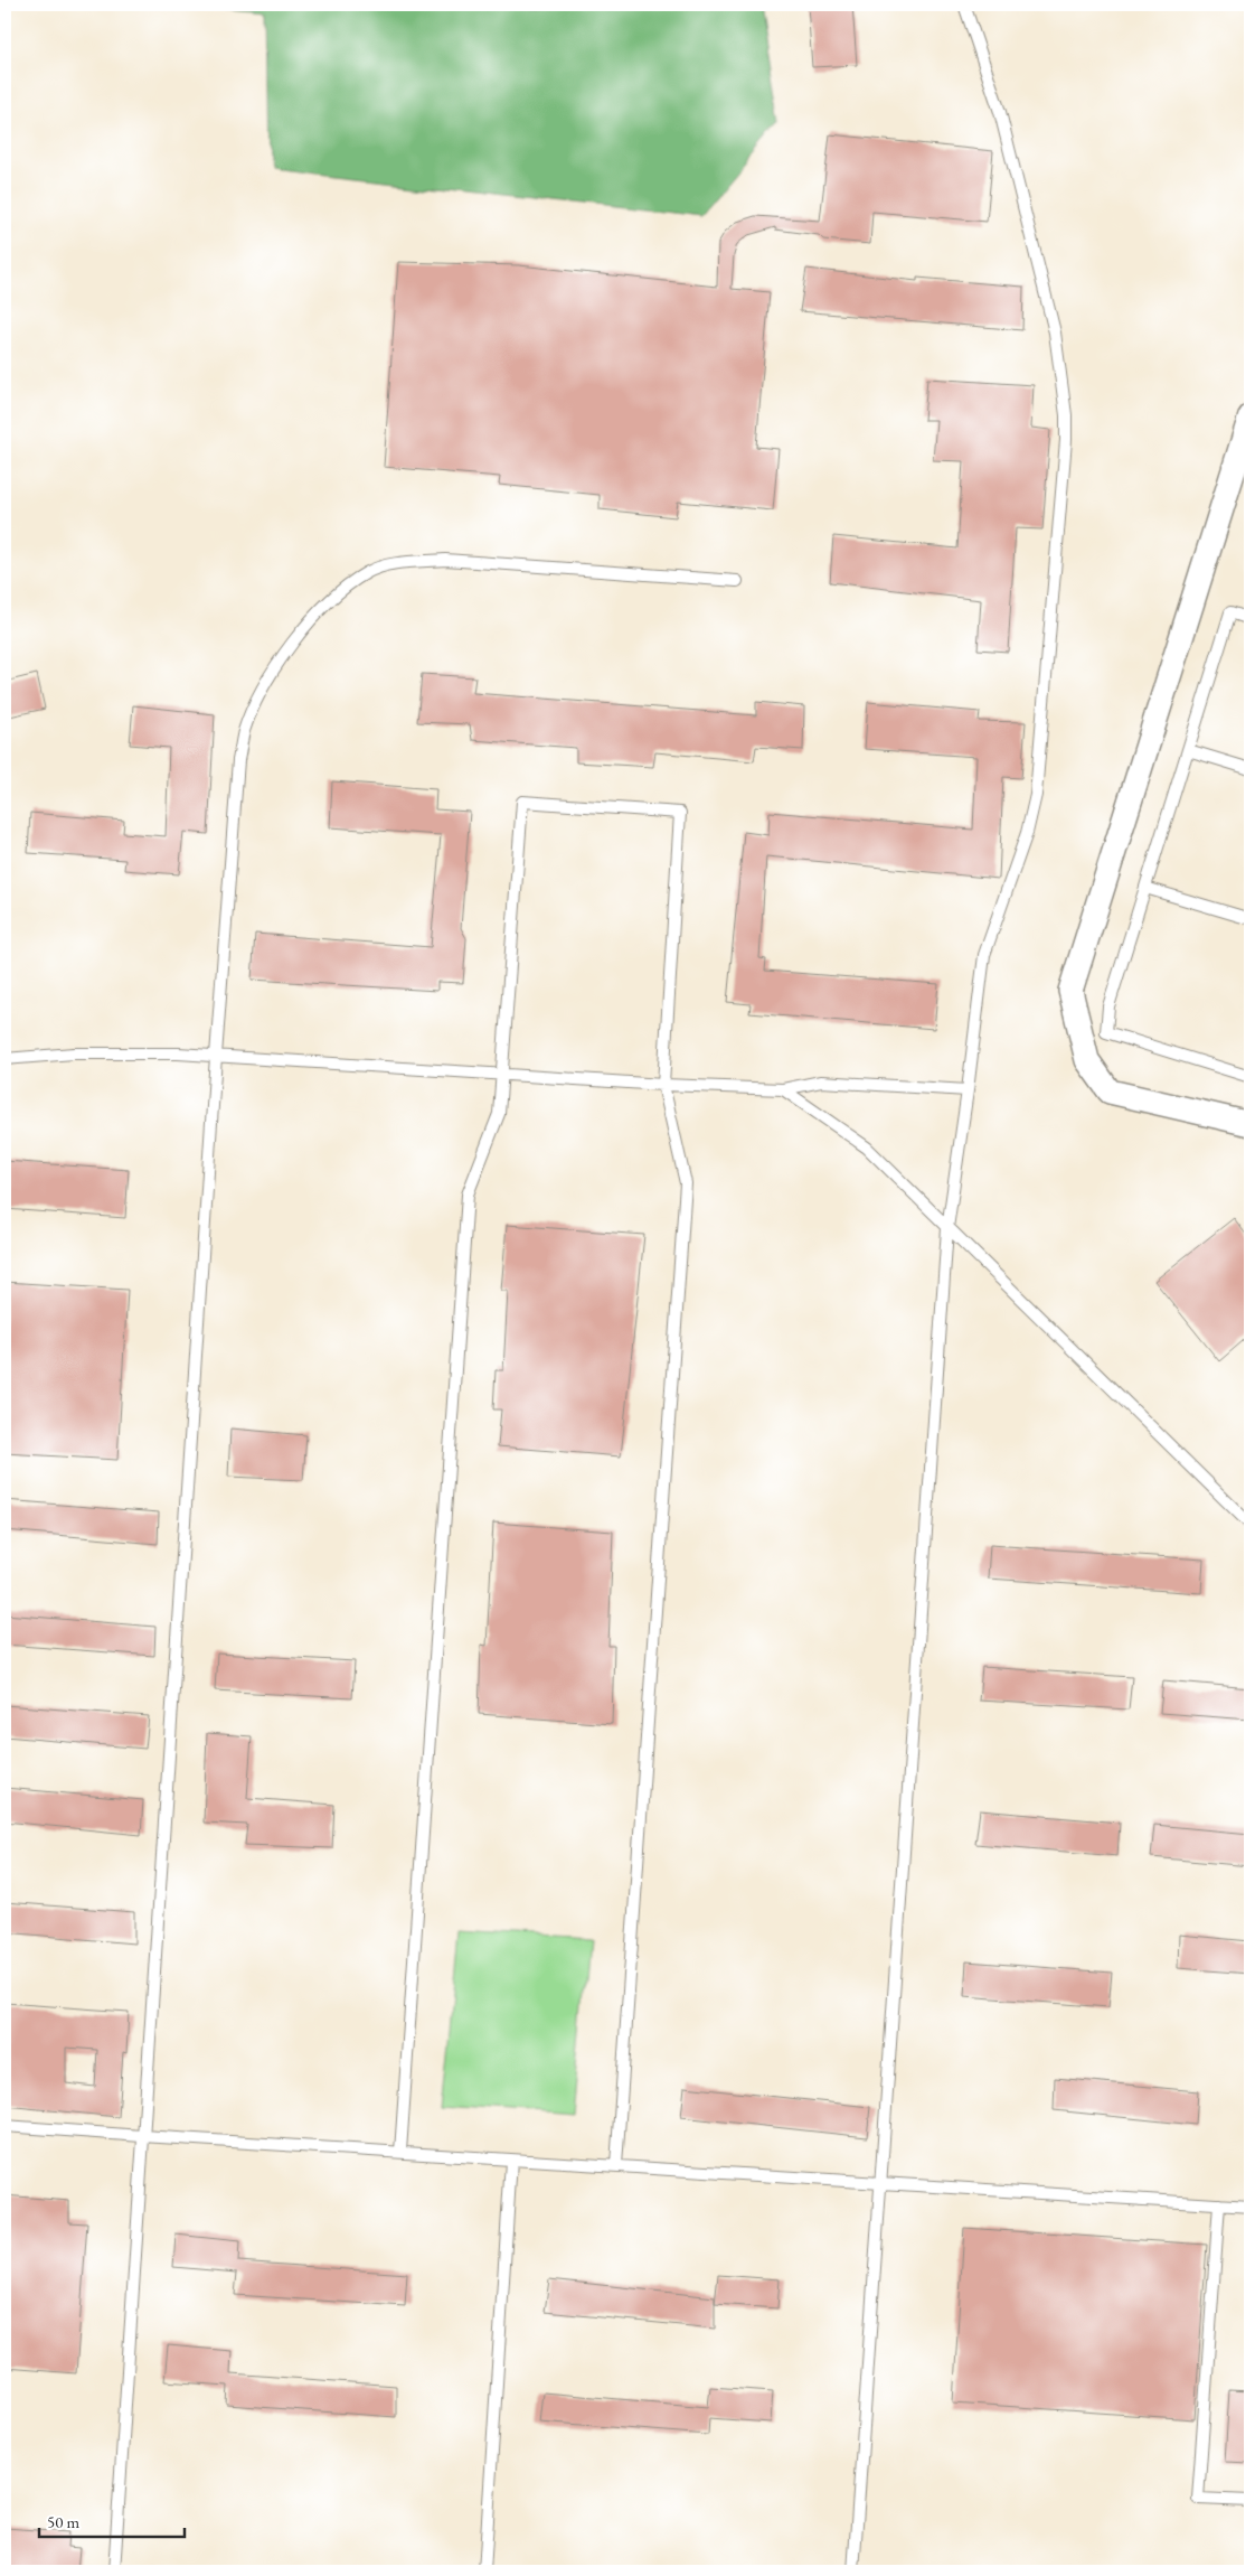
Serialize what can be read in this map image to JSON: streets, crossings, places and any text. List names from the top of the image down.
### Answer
{
  "scale_bar": "50 m"
}
